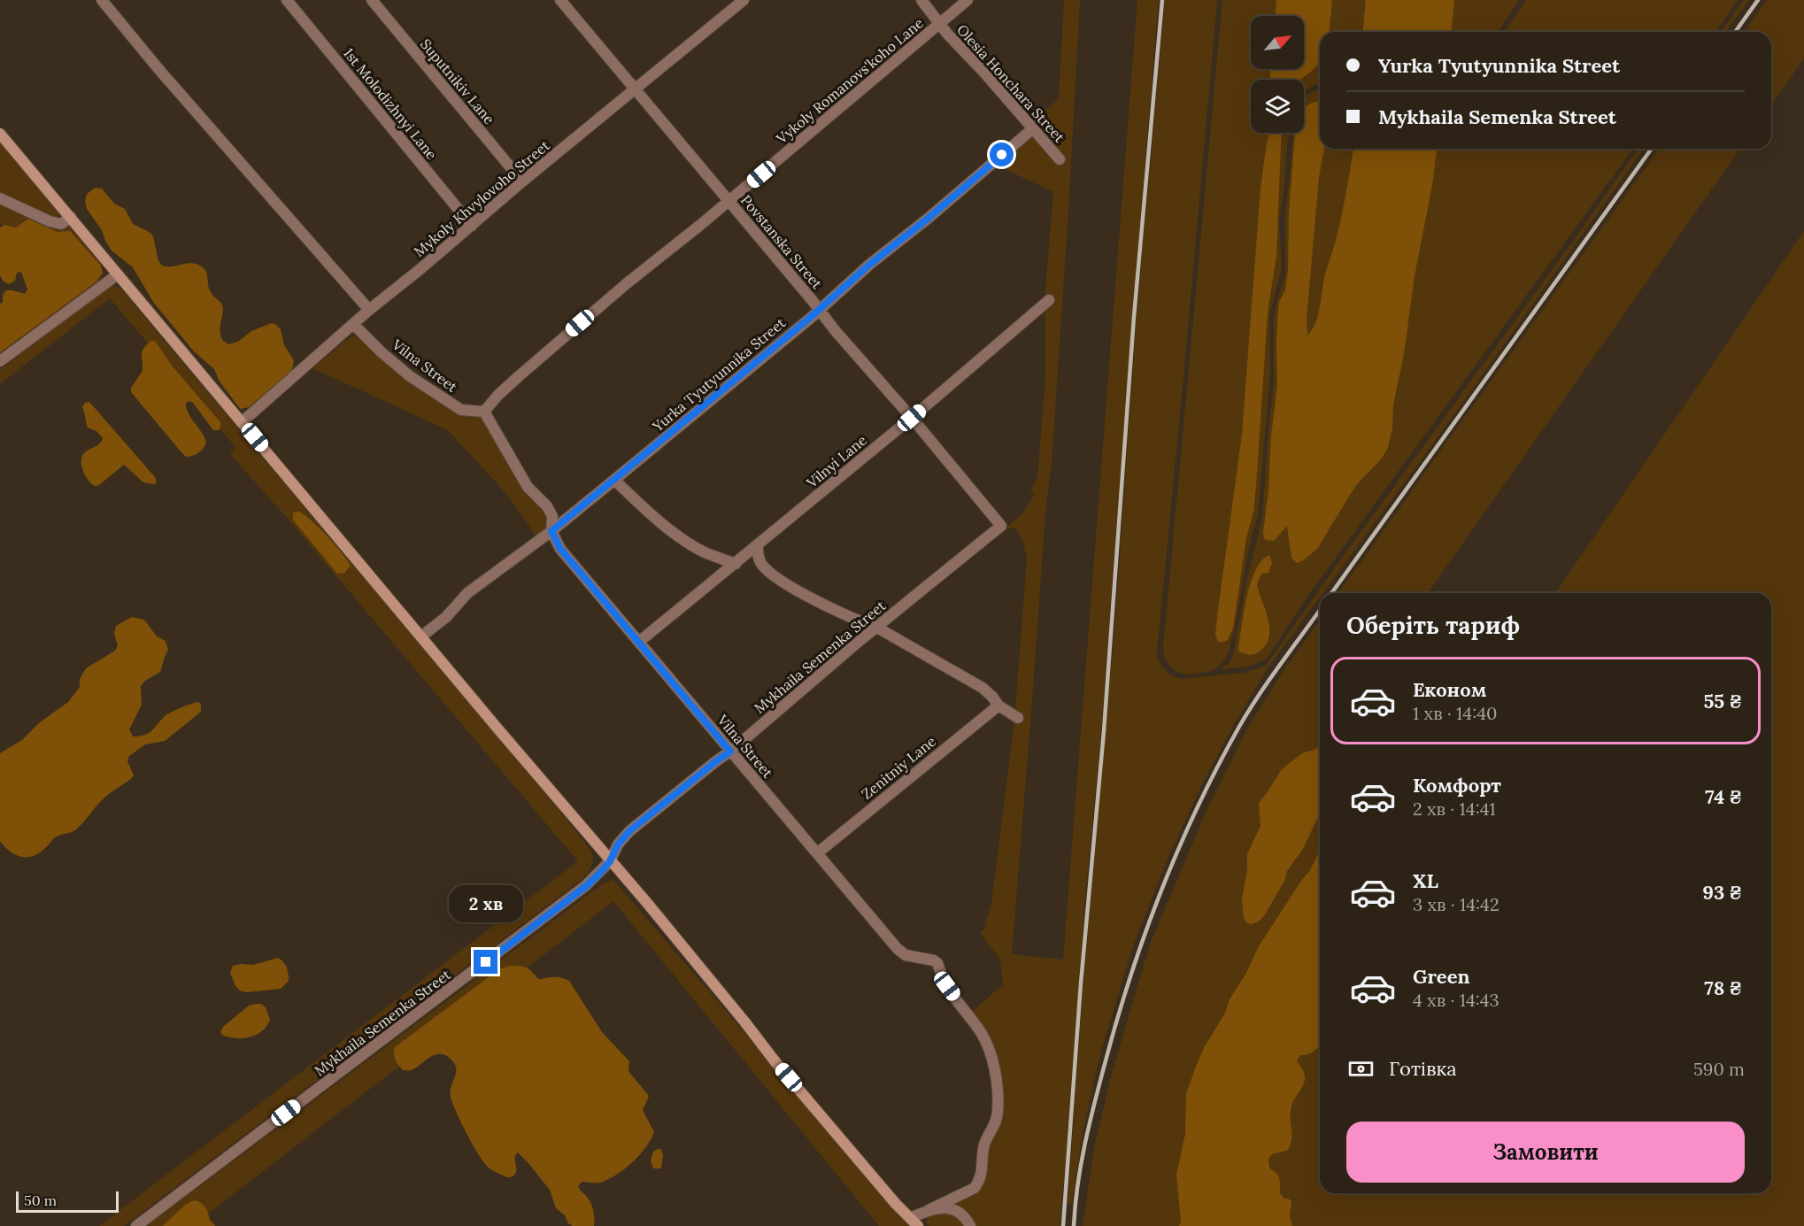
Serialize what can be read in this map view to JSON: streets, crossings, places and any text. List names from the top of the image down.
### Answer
{
  "streets": {
    "street": [
      "Vykoly Romanovs'koho Lane",
      "Suputnikiv Lane",
      "Olesia Honchara Street",
      "1st Molodizhnyi Lane",
      "Mykoly Khvylovoho Street",
      "Povstanska Street",
      "Vilna Street",
      "Yurka Tyutyunnika Street",
      "Vilnyi Lane",
      "Mykhaila Semenka Street",
      "Zenitniy Lane"
    ]
  },
  "crossings": [
    ["Vykoly Romanovs'koho Lane", "Olesia Honchara Street"],
    ["Vykoly Romanovs'koho Lane", "Povstanska Street"],
    ["Vykoly Romanovs'koho Lane", "Vilna Street"],
    ["Suputnikiv Lane", "Mykoly Khvylovoho Street"],
    ["Olesia Honchara Street", "Yurka Tyutyunnika Street"],
    ["1st Molodizhnyi Lane", "Mykoly Khvylovoho Street"],
    ["Mykoly Khvylovoho Street", "Povstanska Street"],
    ["Mykoly Khvylovoho Street", "Vilna Street"],
    ["Povstanska Street", "Yurka Tyutyunnika Street"],
    ["Povstanska Street", "Vilnyi Lane"],
    ["Povstanska Street", "Mykhaila Semenka Street"],
    ["Vilna Street", "Yurka Tyutyunnika Street"],
    ["Vilna Street", "Vilnyi Lane"],
    ["Vilna Street", "Mykhaila Semenka Street"],
    ["Vilna Street", "Zenitniy Lane"]
  ],
  "scale_bar": "50 m",
  "north": "top right",
  "page": {
    "banner": ["Yurka Tyutyunnika Street", "Mykhaila Semenka Street"],
    "heading": "Оберіть тариф",
    "list": [
      {
        "name": "Економ",
        "note": "1 хв · 14:40",
        "value": "55 ₴"
      },
      {
        "name": "Комфорт",
        "note": "2 хв · 14:41",
        "value": "74 ₴"
      },
      {
        "name": "XL",
        "note": "3 хв · 14:42",
        "value": "93 ₴"
      },
      {
        "name": "Green",
        "note": "4 хв · 14:43",
        "value": "78 ₴"
      }
    ],
    "bubble": "2 хв",
    "pay": ["Готівка", "590 m"],
    "buttons": "Замовити",
    "scale": "50 m"
  }
}
